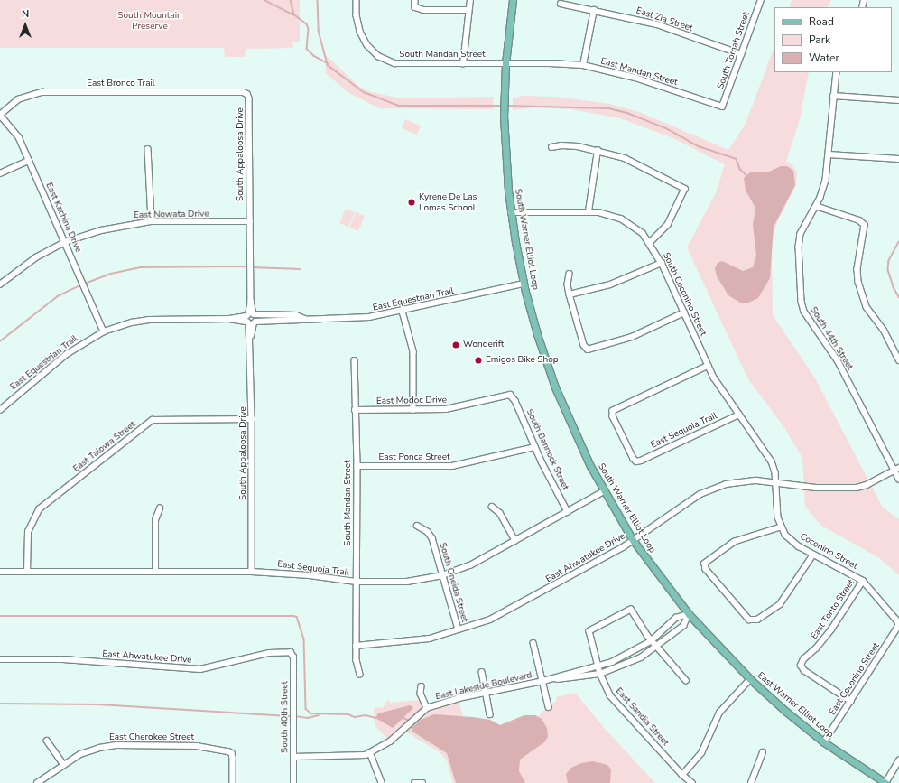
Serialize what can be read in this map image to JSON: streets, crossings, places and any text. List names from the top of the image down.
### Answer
{
  "streets": {
    "main road": ["South Warner Elliot Loop", "East Warner Elliot Loop"],
    "street": [
      "East Zia Street",
      "South Tomah Street",
      "South Mandan Street",
      "East Mandan Street",
      "East Bronco Trail",
      "South Appaloosa Drive",
      "East Nowata Drive",
      "East Kachina Drive",
      "South Coconino Street",
      "East Equestrian Trail",
      "South 44th Street",
      "East Modoc Drive",
      "East Sequoia Trail",
      "East Talowa Street",
      "South Bannock Street",
      "East Ponca Street",
      "Coconino Street",
      "East Ahwatukee Drive",
      "South Oneida Street",
      "East Tonto Street",
      "East Coconino Street",
      "East Lakeside Boulevard",
      "South 40th Street",
      "East Sandia Street",
      "East Cherokee Street"
    ]
  },
  "crossings": [
    ["East Zia Street", "South Tomah Street"],
    ["South Tomah Street", "East Mandan Street"],
    ["South Mandan Street", "East Mandan Street"],
    ["South Mandan Street", "South Warner Elliot Loop"],
    ["South Mandan Street", "East Modoc Drive"],
    ["South Mandan Street", "East Sequoia Trail"],
    ["South Mandan Street", "East Ponca Street"],
    ["South Mandan Street", "East Ahwatukee Drive"],
    ["East Mandan Street", "South Warner Elliot Loop"],
    ["East Bronco Trail", "South Appaloosa Drive"],
    ["East Bronco Trail", "East Kachina Drive"],
    ["South Appaloosa Drive", "East Nowata Drive"],
    ["South Appaloosa Drive", "East Equestrian Trail"],
    ["South Appaloosa Drive", "East Sequoia Trail"],
    ["South Appaloosa Drive", "East Talowa Street"],
    ["East Nowata Drive", "East Kachina Drive"],
    ["East Kachina Drive", "East Equestrian Trail"],
    ["South Warner Elliot Loop", "South Coconino Street"],
    ["South Warner Elliot Loop", "East Equestrian Trail"],
    ["South Warner Elliot Loop", "East Sequoia Trail"],
    ["South Warner Elliot Loop", "East Ahwatukee Drive"],
    ["South Warner Elliot Loop", "East Lakeside Boulevard"],
    ["South Warner Elliot Loop", "East Warner Elliot Loop"],
    ["South Coconino Street", "East Sequoia Trail"],
    ["South Coconino Street", "Coconino Street"],
    ["South Coconino Street", "East Ahwatukee Drive"],
    ["South 44th Street", "East Ahwatukee Drive"],
    ["East Modoc Drive", "South Bannock Street"],
    ["East Sequoia Trail", "East Talowa Street"],
    ["East Sequoia Trail", "South Bannock Street"],
    ["East Sequoia Trail", "South Oneida Street"],
    ["South Bannock Street", "East Ponca Street"],
    ["Coconino Street", "East Ahwatukee Drive"],
    ["Coconino Street", "East Tonto Street"],
    ["Coconino Street", "East Coconino Street"],
    ["East Ahwatukee Drive", "South Oneida Street"],
    ["East Ahwatukee Drive", "South 40th Street"],
    ["East Tonto Street", "East Coconino Street"],
    ["East Coconino Street", "East Warner Elliot Loop"],
    ["East Lakeside Boulevard", "East Warner Elliot Loop"],
    ["East Lakeside Boulevard", "South 40th Street"],
    ["East Lakeside Boulevard", "East Sandia Street"]
  ],
  "parks": ["South Mountain Preserve"],
  "places": ["Kyrene De Las Lomas School", "Wonderift", "Emigos Bike Shop"],
  "legend": ["Road", "Park", "Water"],
  "north": "top"
}
